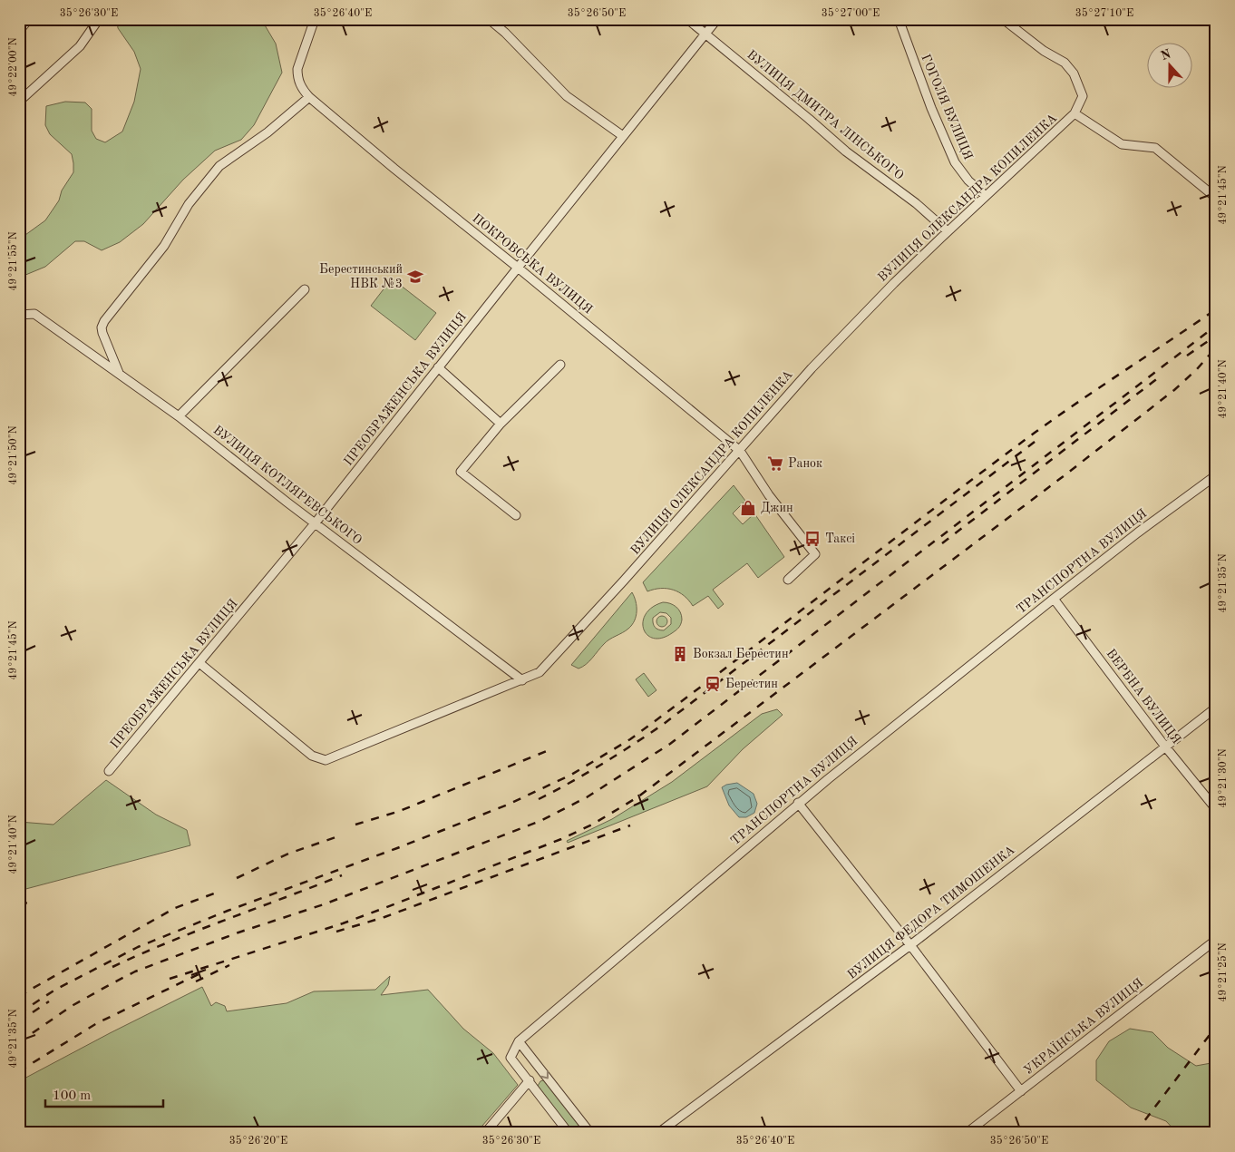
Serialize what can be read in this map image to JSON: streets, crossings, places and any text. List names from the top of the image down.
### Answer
{
  "streets": {
    "street": [
      "ГОГОЛЯ ВУЛИЦЯ",
      "ВУЛИЦЯ ДМИТРА ЛІНСЬКОГО",
      "ВУЛИЦЯ ОЛЕКСАНДРА КОПИЛЕНКА",
      "ПОКРОВСЬКА ВУЛИЦЯ",
      "ПРЕОБРАЖЕНСЬКА ВУЛИЦЯ",
      "ВУЛИЦЯ КОТЛЯРЕВСЬКОГО",
      "ТРАНСПОРТНА ВУЛИЦЯ",
      "ВЕРБНА ВУЛИЦЯ",
      "ВУЛИЦЯ ФЕДОРА ТИМОШЕНКА",
      "УКРАЇНСЬКА ВУЛИЦЯ"
    ]
  },
  "crossings": [
    ["ГОГОЛЯ ВУЛИЦЯ", "ВУЛИЦЯ ОЛЕКСАНДРА КОПИЛЕНКА"],
    ["ВУЛИЦЯ ДМИТРА ЛІНСЬКОГО", "ВУЛИЦЯ ОЛЕКСАНДРА КОПИЛЕНКА"],
    ["ВУЛИЦЯ ДМИТРА ЛІНСЬКОГО", "ПРЕОБРАЖЕНСЬКА ВУЛИЦЯ"],
    ["ВУЛИЦЯ ОЛЕКСАНДРА КОПИЛЕНКА", "ПОКРОВСЬКА ВУЛИЦЯ"],
    ["ВУЛИЦЯ ОЛЕКСАНДРА КОПИЛЕНКА", "ПРЕОБРАЖЕНСЬКА ВУЛИЦЯ"],
    ["ВУЛИЦЯ ОЛЕКСАНДРА КОПИЛЕНКА", "ВУЛИЦЯ КОТЛЯРЕВСЬКОГО"],
    ["ПОКРОВСЬКА ВУЛИЦЯ", "ПРЕОБРАЖЕНСЬКА ВУЛИЦЯ"],
    ["ПРЕОБРАЖЕНСЬКА ВУЛИЦЯ", "ВУЛИЦЯ КОТЛЯРЕВСЬКОГО"],
    ["ТРАНСПОРТНА ВУЛИЦЯ", "ВЕРБНА ВУЛИЦЯ"],
    ["ВЕРБНА ВУЛИЦЯ", "ВУЛИЦЯ ФЕДОРА ТИМОШЕНКА"]
  ],
  "places": {
    "school or university": ["Берестинський НВК №3"],
    "supermarket": ["Ранок"],
    "shop": ["Джин"],
    "bus stop": ["Таксі"],
    "building": ["Вокзал Берестин"],
    "station": ["Берестин"]
  },
  "scale_bar": "100 m",
  "north": "top",
  "coordinates": [
    "35°26'30\"E",
    "35°26'40\"E",
    "35°26'50\"E",
    "35°27'00\"E",
    "35°27'10\"E",
    "49°22'00\"N",
    "49°21'45\"N",
    "49°21'55\"N",
    "49°21'40\"N",
    "49°21'50\"N",
    "49°21'35\"N",
    "49°21'30\"N",
    "49°21'25\"N",
    "35°26'20\"E"
  ]
}
